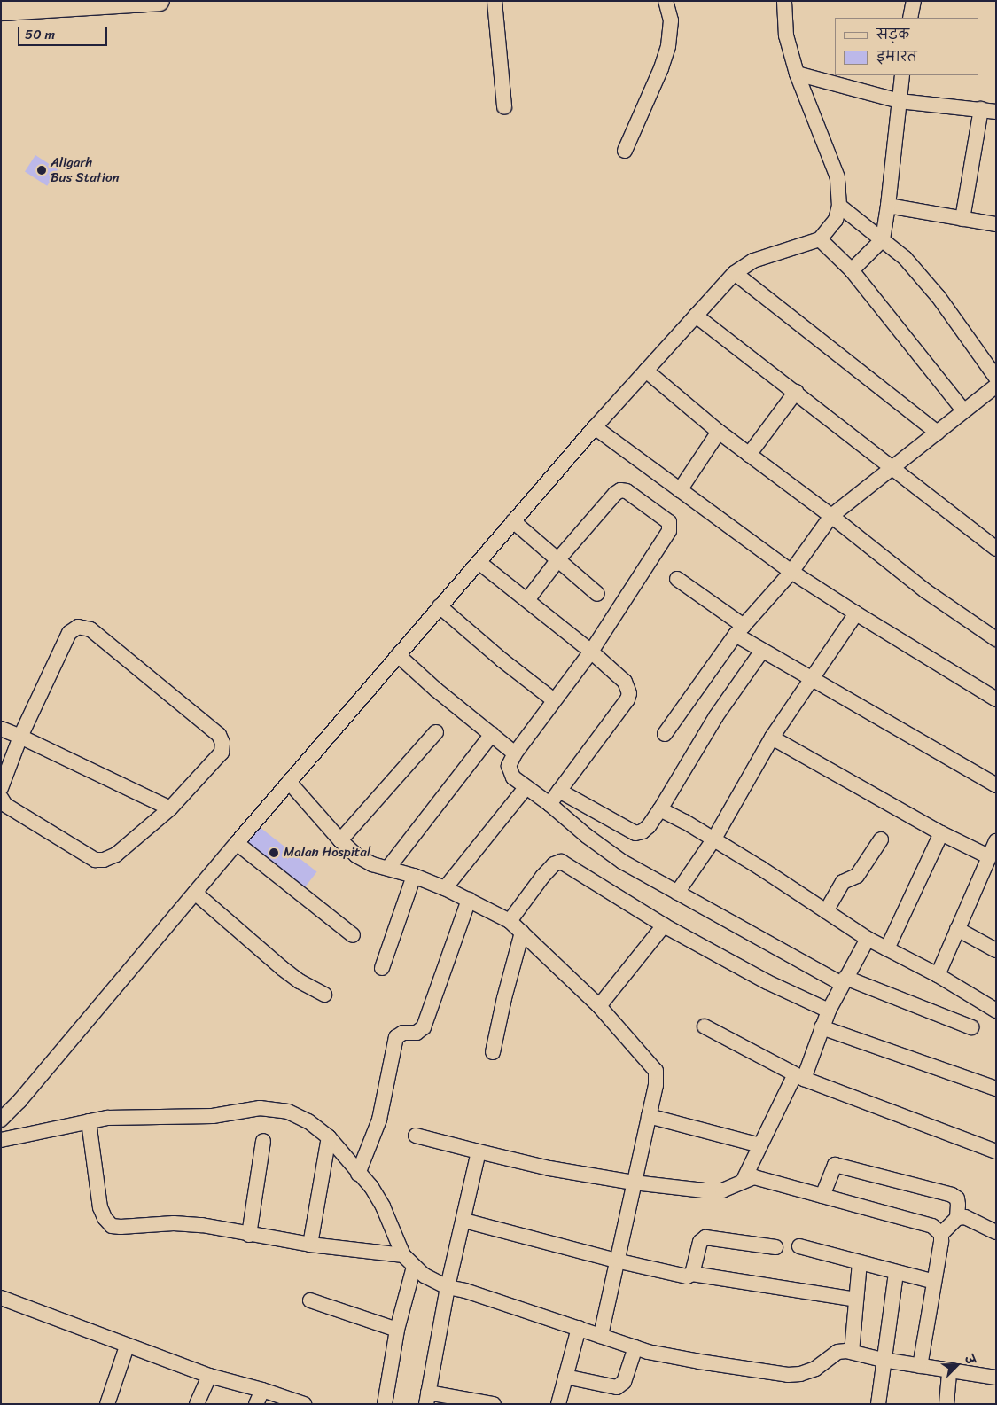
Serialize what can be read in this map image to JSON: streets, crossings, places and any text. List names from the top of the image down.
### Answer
{
  "places": ["Aligarh Bus Station", "Malan Hospital"],
  "legend": ["सड़क", "इमारत"],
  "scale_bar": "50 m",
  "north": "top right"
}
